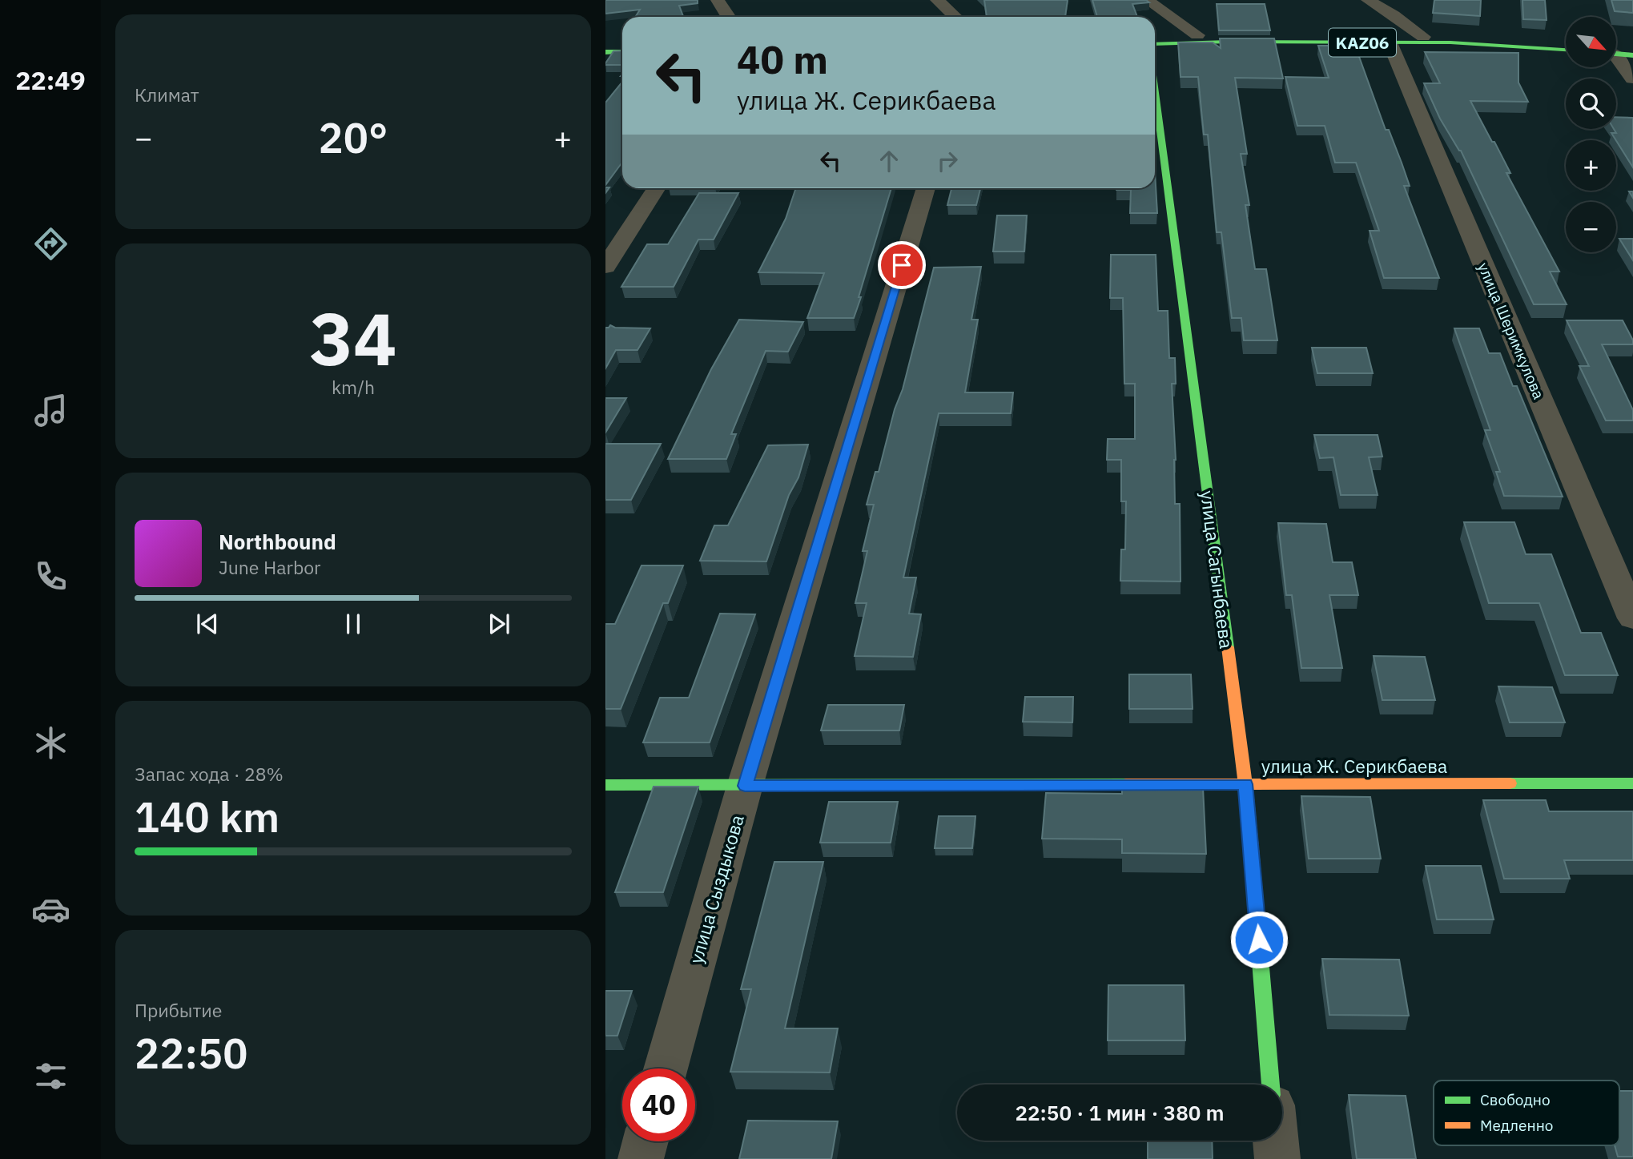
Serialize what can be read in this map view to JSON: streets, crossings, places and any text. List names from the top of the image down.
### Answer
{
  "streets": {
    "main road": ["KАZ06", "улица Сагынбаева", "улица Ж. Серикбаева"],
    "street": ["улица Шеримкулова", "улица Сыздыкова"]
  },
  "crossings": [
    ["KАZ06", "улица Шеримкулова"],
    ["улица Сагынбаева", "улица Ж. Серикбаева"],
    ["улица Ж. Серикбаева", "улица Сыздыкова"]
  ],
  "legend": ["Свободно", "Медленно"],
  "north": "bottom right",
  "page": {
    "tabs": "22:49",
    "tile": [
      "Климат",
      ["34", "km/h"],
      ["Запас хода · 28%", "140 km"],
      ["Прибытие", "22:50"]
    ],
    "map_buttons": ["+", "−"],
    "turn": ["40 m", "улица Ж. Серикбаева"],
    "heat": ["−", "20°", "+"],
    "song": ["Northbound", "June Harbor"],
    "limit": "40",
    "trip": "22:50 · 1 мин · 380 m"
  }
}
